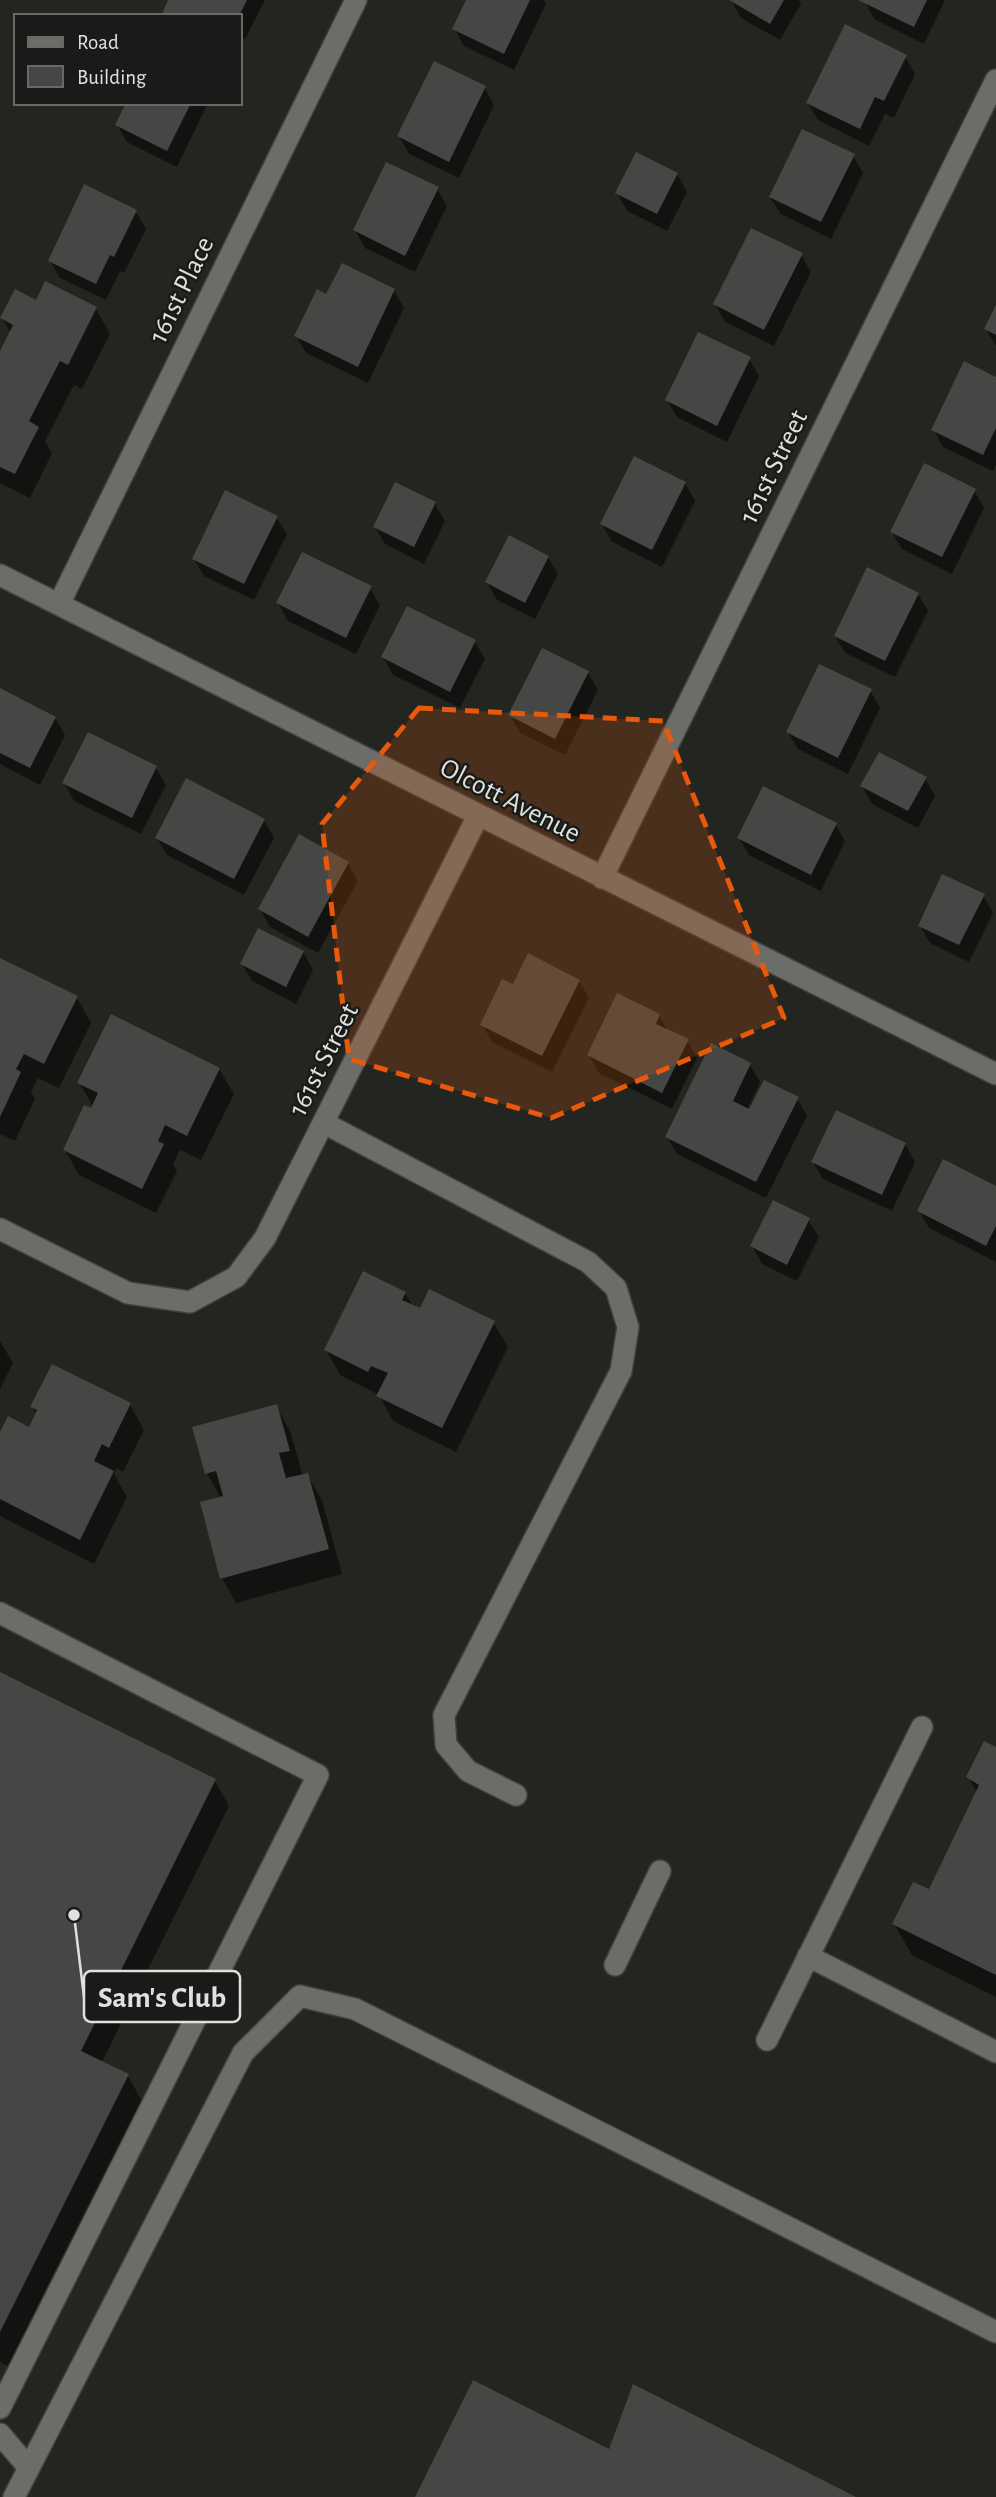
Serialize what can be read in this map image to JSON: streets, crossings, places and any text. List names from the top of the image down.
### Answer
{
  "streets": {
    "street": ["161st Place", "161st Street", "Olcott Avenue"]
  },
  "crossings": [
    ["161st Place", "Olcott Avenue"],
    ["161st Street", "Olcott Avenue"]
  ],
  "places": ["Sam's Club"],
  "legend": ["Road", "Building"]
}
